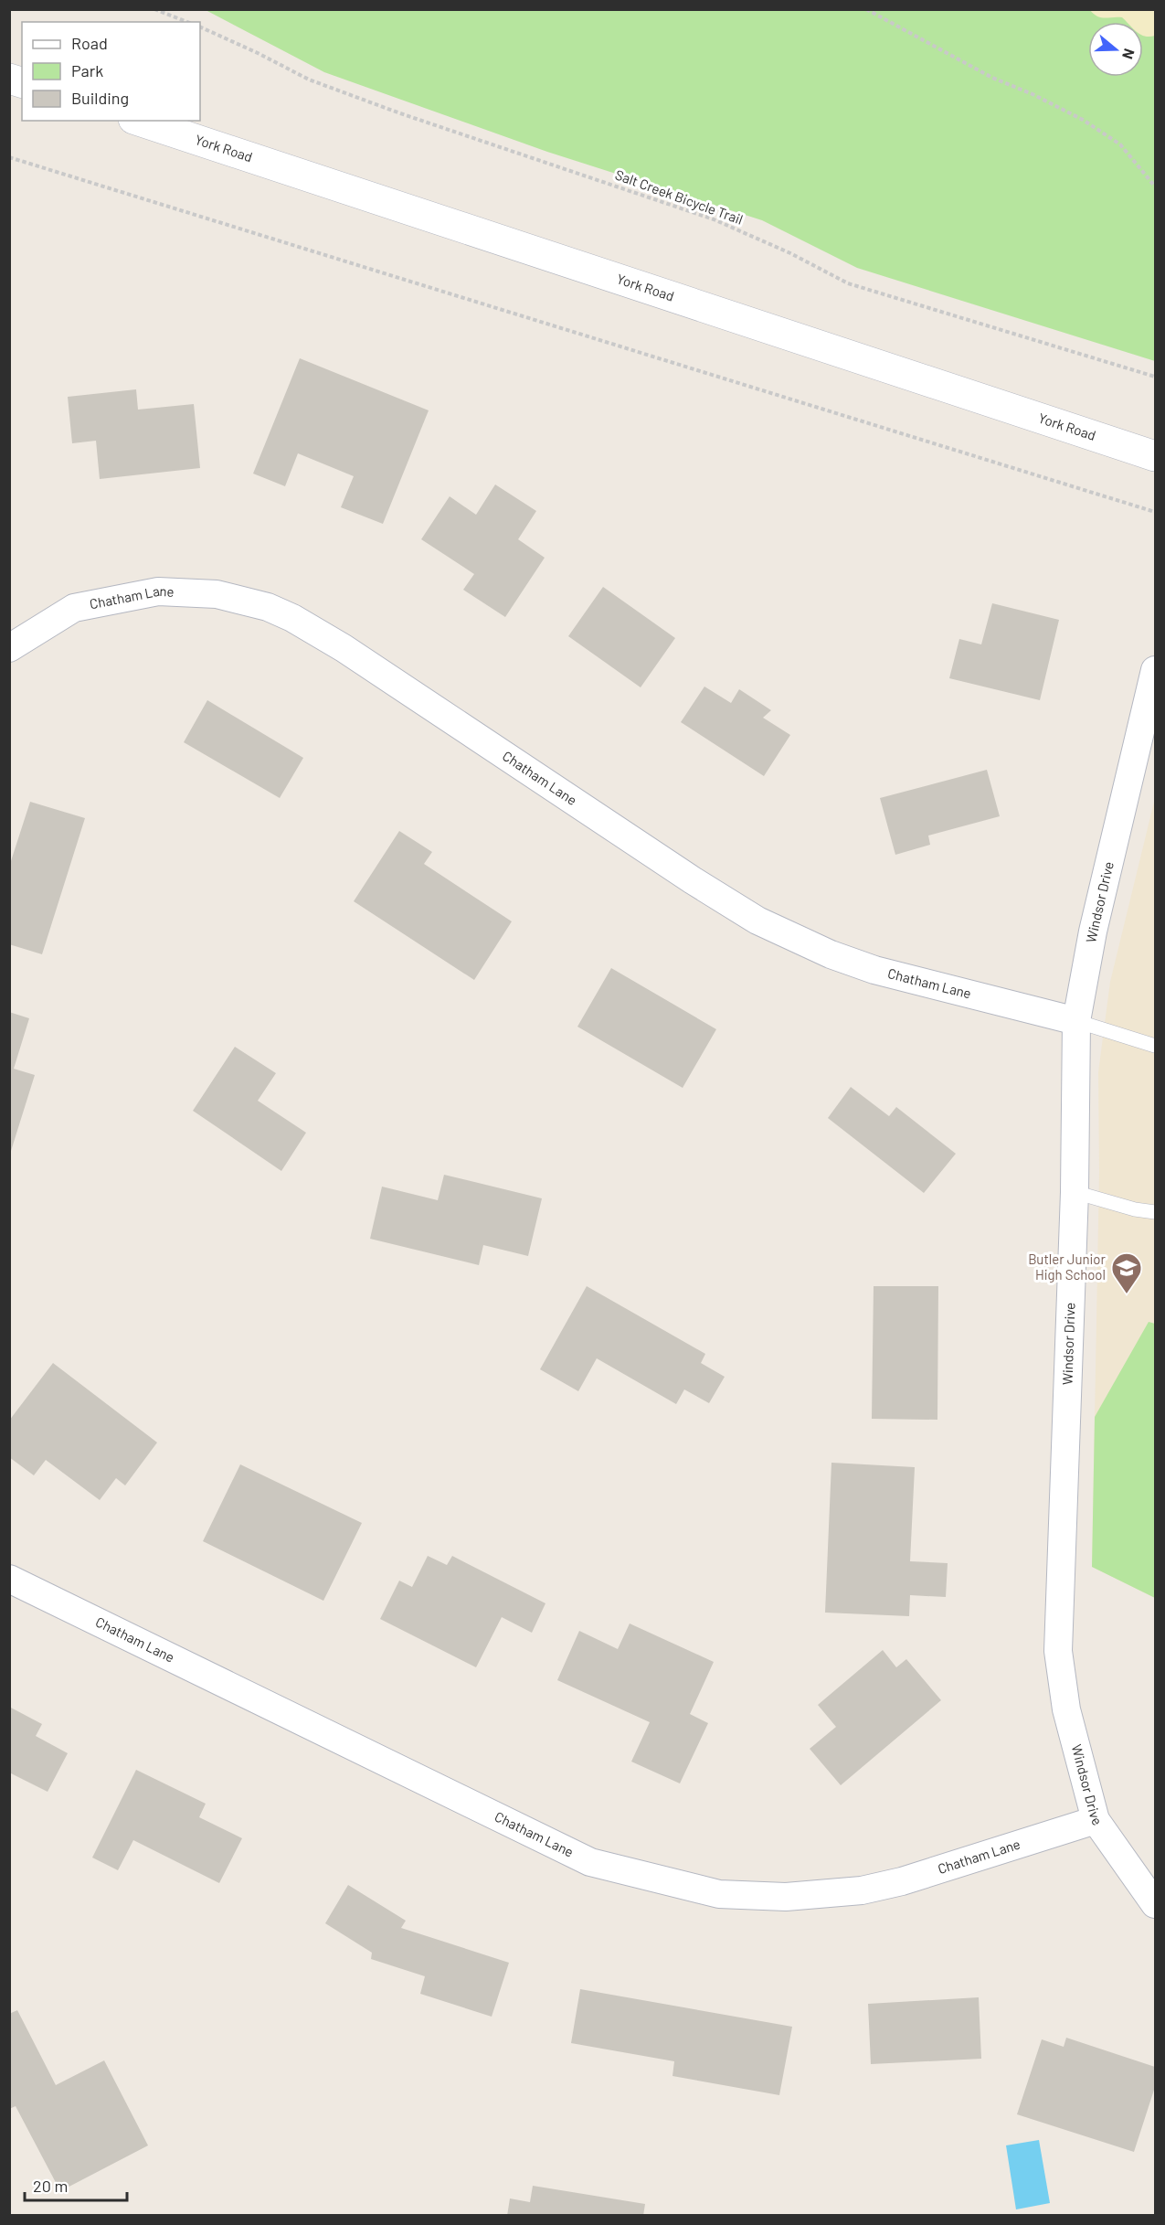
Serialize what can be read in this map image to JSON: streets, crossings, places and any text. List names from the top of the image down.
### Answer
{
  "streets": {
    "main road": ["York Road"],
    "street": ["Chatham Lane", "Windsor Drive"],
    "path": ["Salt Creek Bicycle Trail"]
  },
  "crossings": [
    ["Chatham Lane", "Windsor Drive"]
  ],
  "places": {
    "school or university": ["Butler Junior High School"]
  },
  "legend": ["Road", "Park", "Building"],
  "scale_bar": "20 m",
  "north": "right"
}
